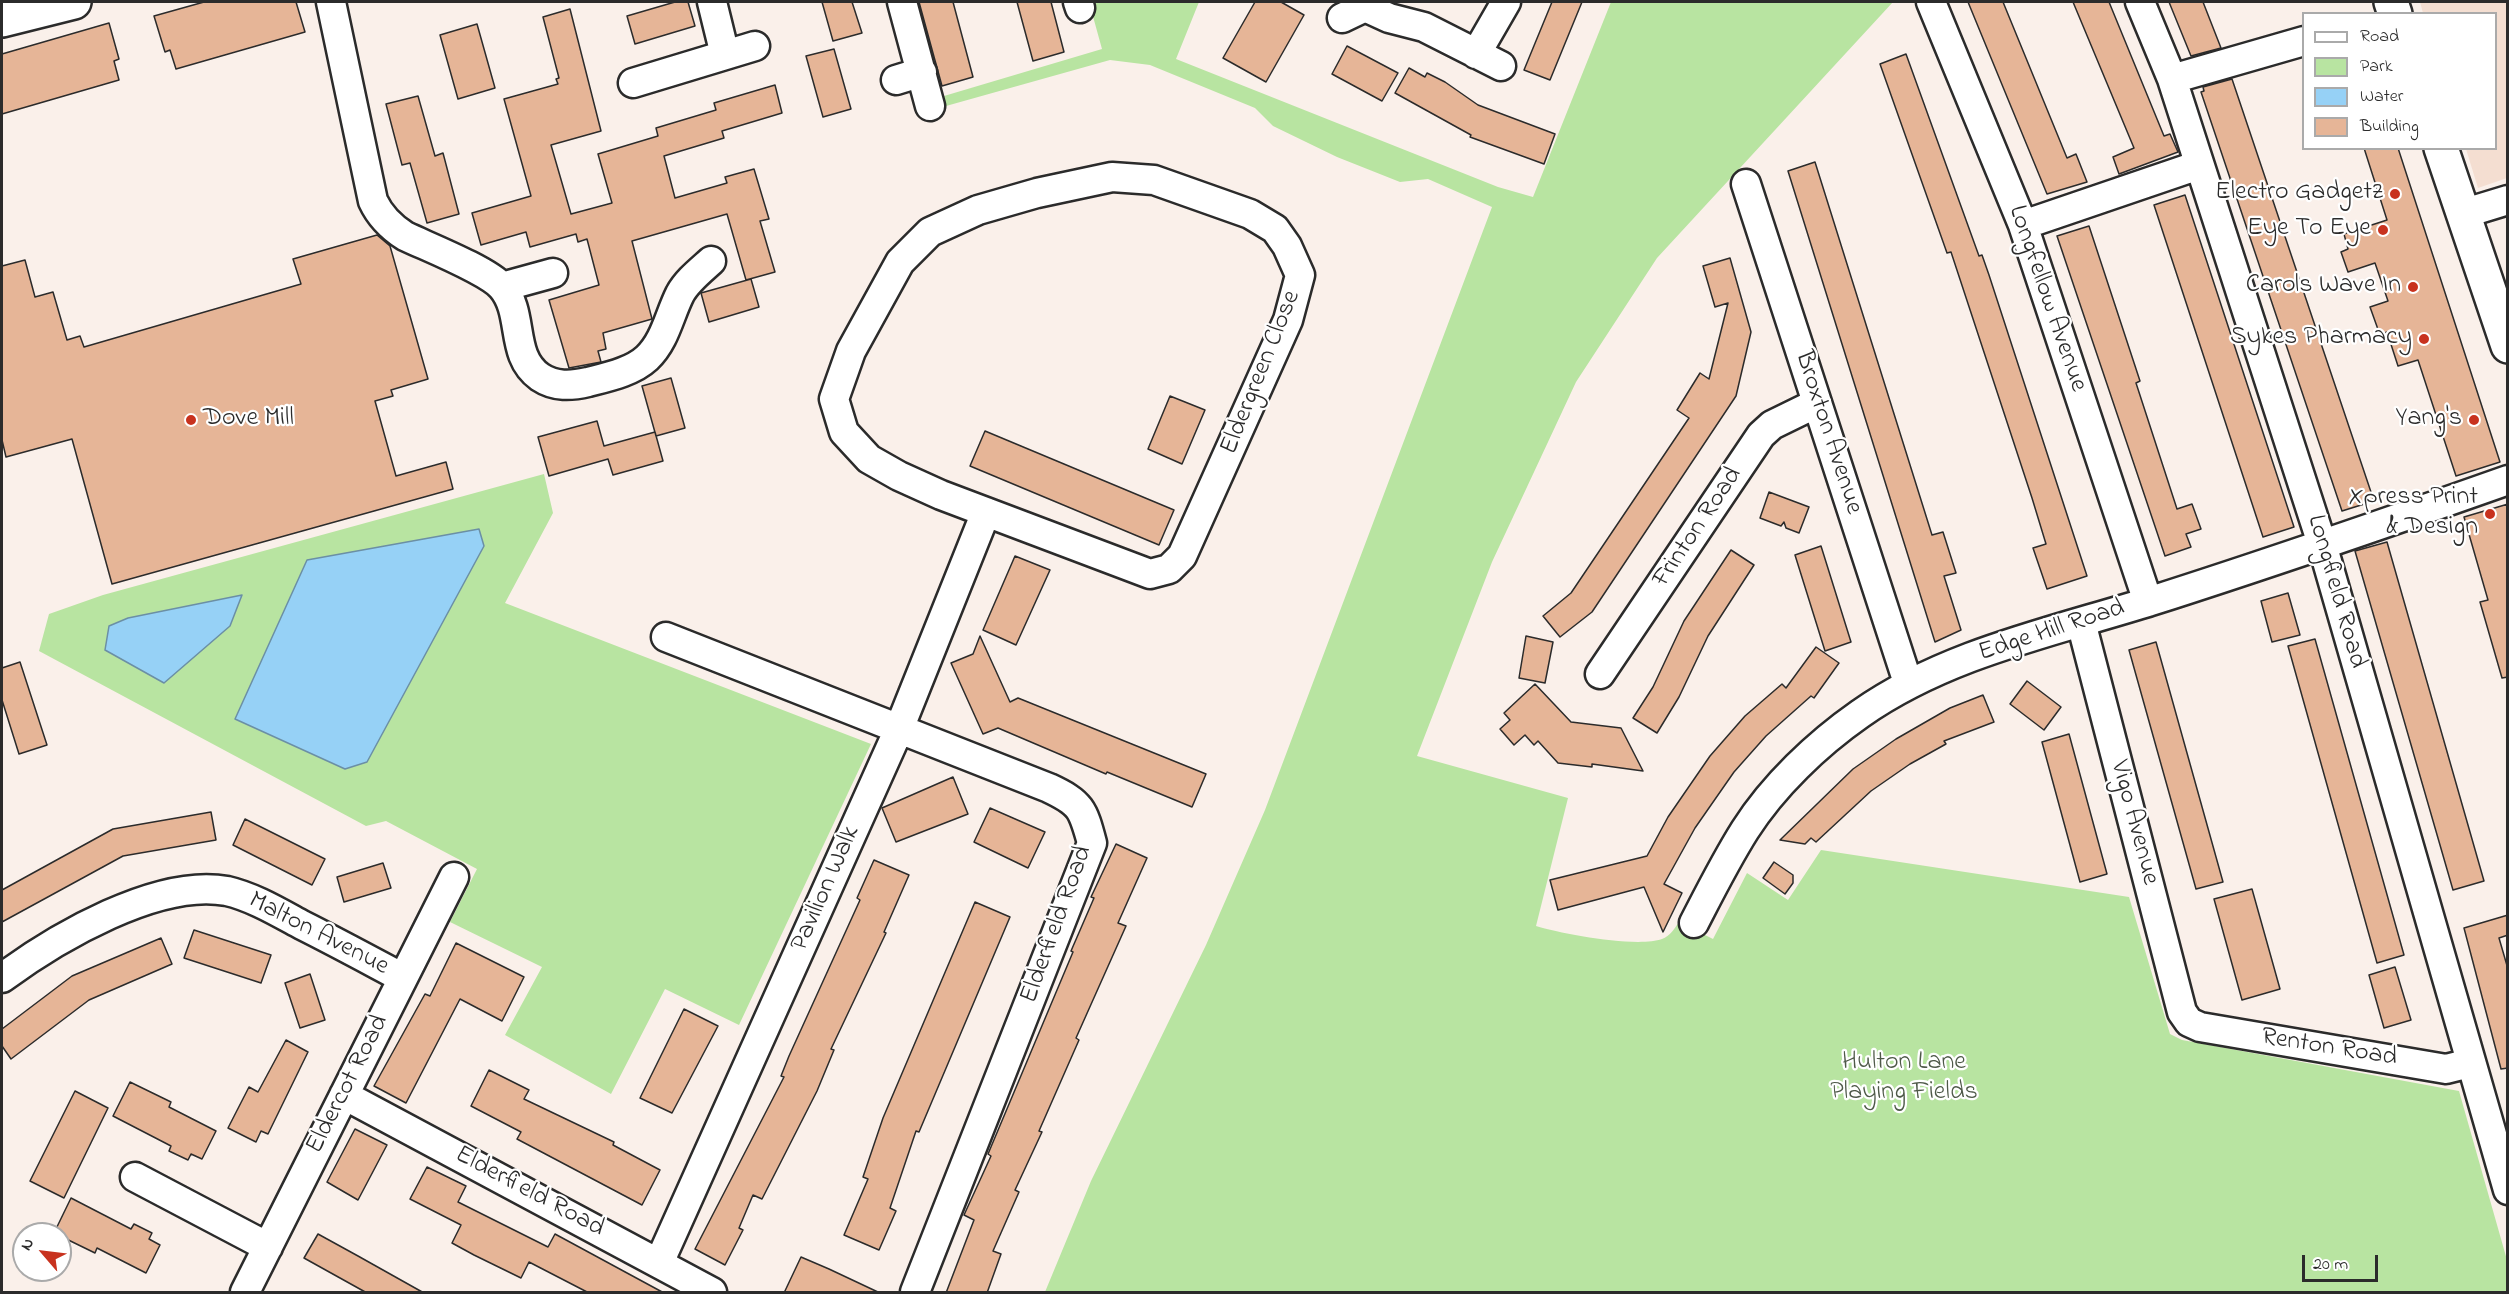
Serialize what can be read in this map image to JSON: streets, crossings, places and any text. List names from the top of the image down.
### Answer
{
  "streets": {
    "street": [
      "Longfellow Avenue",
      "Eldergreen Close",
      "Broxton Avenue",
      "Frinton Road",
      "Longfield Road",
      "Edge Hill Road",
      "Vigo Avenue",
      "Pavilion Walk",
      "Elderfield Road",
      "Malton Avenue",
      "Renton Road",
      "Eldercot Road"
    ]
  },
  "crossings": [
    ["Longfellow Avenue", "Edge Hill Road"],
    ["Eldergreen Close", "Pavilion Walk"],
    ["Broxton Avenue", "Frinton Road"],
    ["Broxton Avenue", "Edge Hill Road"],
    ["Longfield Road", "Edge Hill Road"],
    ["Longfield Road", "Renton Road"],
    ["Edge Hill Road", "Vigo Avenue"],
    ["Vigo Avenue", "Renton Road"],
    ["Pavilion Walk", "Elderfield Road"],
    ["Elderfield Road", "Eldercot Road"],
    ["Malton Avenue", "Eldercot Road"]
  ],
  "parks": ["Hulton Lane Playing Fields"],
  "places": [
    "Electro Gadgetz",
    "Eye To Eye",
    "Carols Wave In",
    "Sykes Pharmacy",
    "Dove Mill",
    "Yang's",
    "Xpress Print & Design"
  ],
  "legend": [
    "Road",
    "Park",
    "Water",
    "Building"
  ],
  "scale_bar": "20 m",
  "north": "top left"
}
